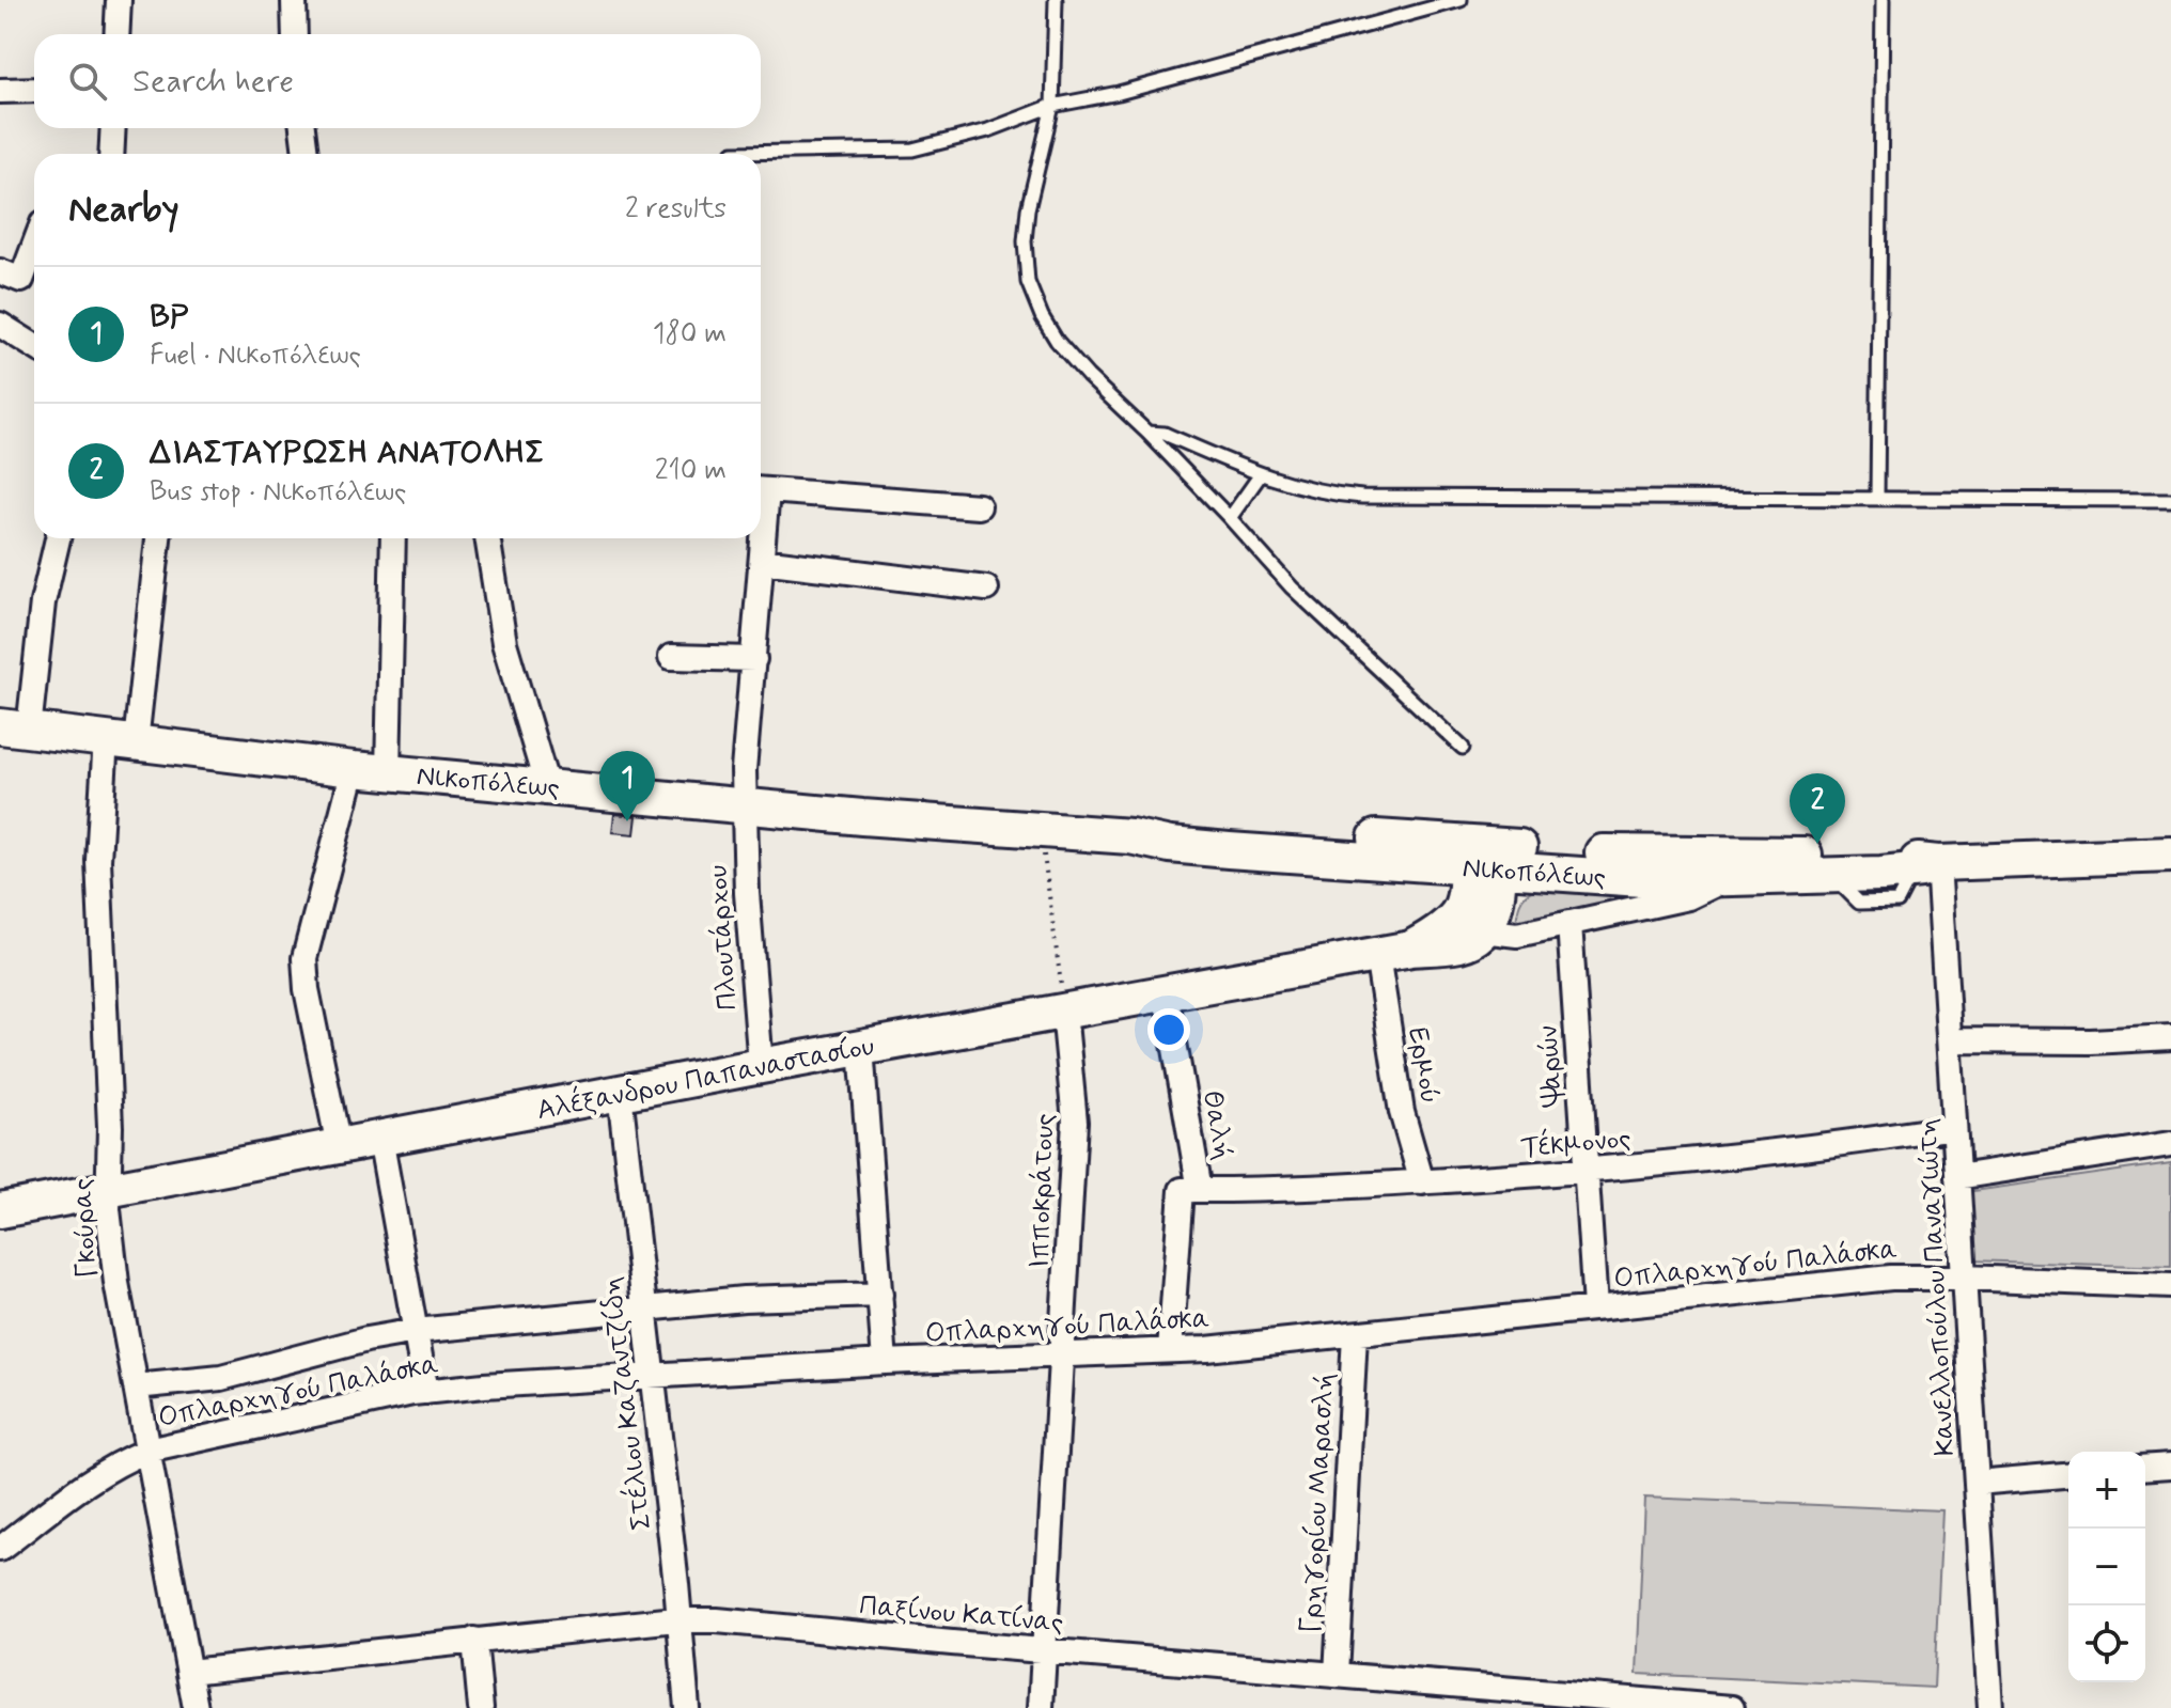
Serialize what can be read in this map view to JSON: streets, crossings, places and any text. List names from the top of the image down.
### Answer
{
  "streets": {
    "main road": ["Νικοπόλεως", "Αλέξανδρου Παπαναστασίου"],
    "street": [
      "Πλουτάρχου",
      "Ερμού",
      "Ψαρών",
      "Θαλή",
      "Τέκμονος",
      "Ιπποκράτους",
      "Γκούρας",
      "Οπλαρχηγού Παλάσκα",
      "Κανελλοπούλου Παναγιώτη",
      "Στέλιου Καζαντζίδη",
      "Γρηγορίου Μαρασλή",
      "Παξίνου Κατίνας"
    ]
  },
  "crossings": [
    ["Νικοπόλεως", "Πλουτάρχου"],
    ["Νικοπόλεως", "Γκούρας"],
    ["Νικοπόλεως", "Κανελλοπούλου Παναγιώτη"],
    ["Πλουτάρχου", "Αλέξανδρου Παπαναστασίου"],
    ["Ερμού", "Αλέξανδρου Παπαναστασίου"],
    ["Ερμού", "Τέκμονος"],
    ["Ψαρών", "Τέκμονος"],
    ["Ψαρών", "Οπλαρχηγού Παλάσκα"],
    ["Αλέξανδρου Παπαναστασίου", "Θαλή"],
    ["Αλέξανδρου Παπαναστασίου", "Ιπποκράτους"],
    ["Αλέξανδρου Παπαναστασίου", "Γκούρας"],
    ["Αλέξανδρου Παπαναστασίου", "Στέλιου Καζαντζίδη"],
    ["Θαλή", "Τέκμονος"],
    ["Θαλή", "Οπλαρχηγού Παλάσκα"],
    ["Τέκμονος", "Κανελλοπούλου Παναγιώτη"],
    ["Ιπποκράτους", "Οπλαρχηγού Παλάσκα"],
    ["Ιπποκράτους", "Παξίνου Κατίνας"],
    ["Γκούρας", "Οπλαρχηγού Παλάσκα"],
    ["Γκούρας", "Παξίνου Κατίνας"],
    ["Οπλαρχηγού Παλάσκα", "Κανελλοπούλου Παναγιώτη"],
    ["Οπλαρχηγού Παλάσκα", "Στέλιου Καζαντζίδη"],
    ["Οπλαρχηγού Παλάσκα", "Γρηγορίου Μαρασλή"],
    ["Στέλιου Καζαντζίδη", "Παξίνου Κατίνας"],
    ["Γρηγορίου Μαρασλή", "Παξίνου Κατίνας"]
  ],
  "page": {
    "search": "Search here",
    "heading": ["Nearby", "2 results"],
    "list": [
      {
        "mark": "1",
        "name": "BP",
        "note": "Fuel · Νικοπόλεως",
        "value": "180 m"
      },
      {
        "mark": "2",
        "name": "ΔΙΑΣΤΑΥΡΩΣΗ ΑΝΑΤΟΛΗΣ",
        "note": "Bus stop · Νικοπόλεως",
        "value": "210 m"
      }
    ],
    "pins": ["1", "2"],
    "map_buttons": ["+", "−"]
  }
}
